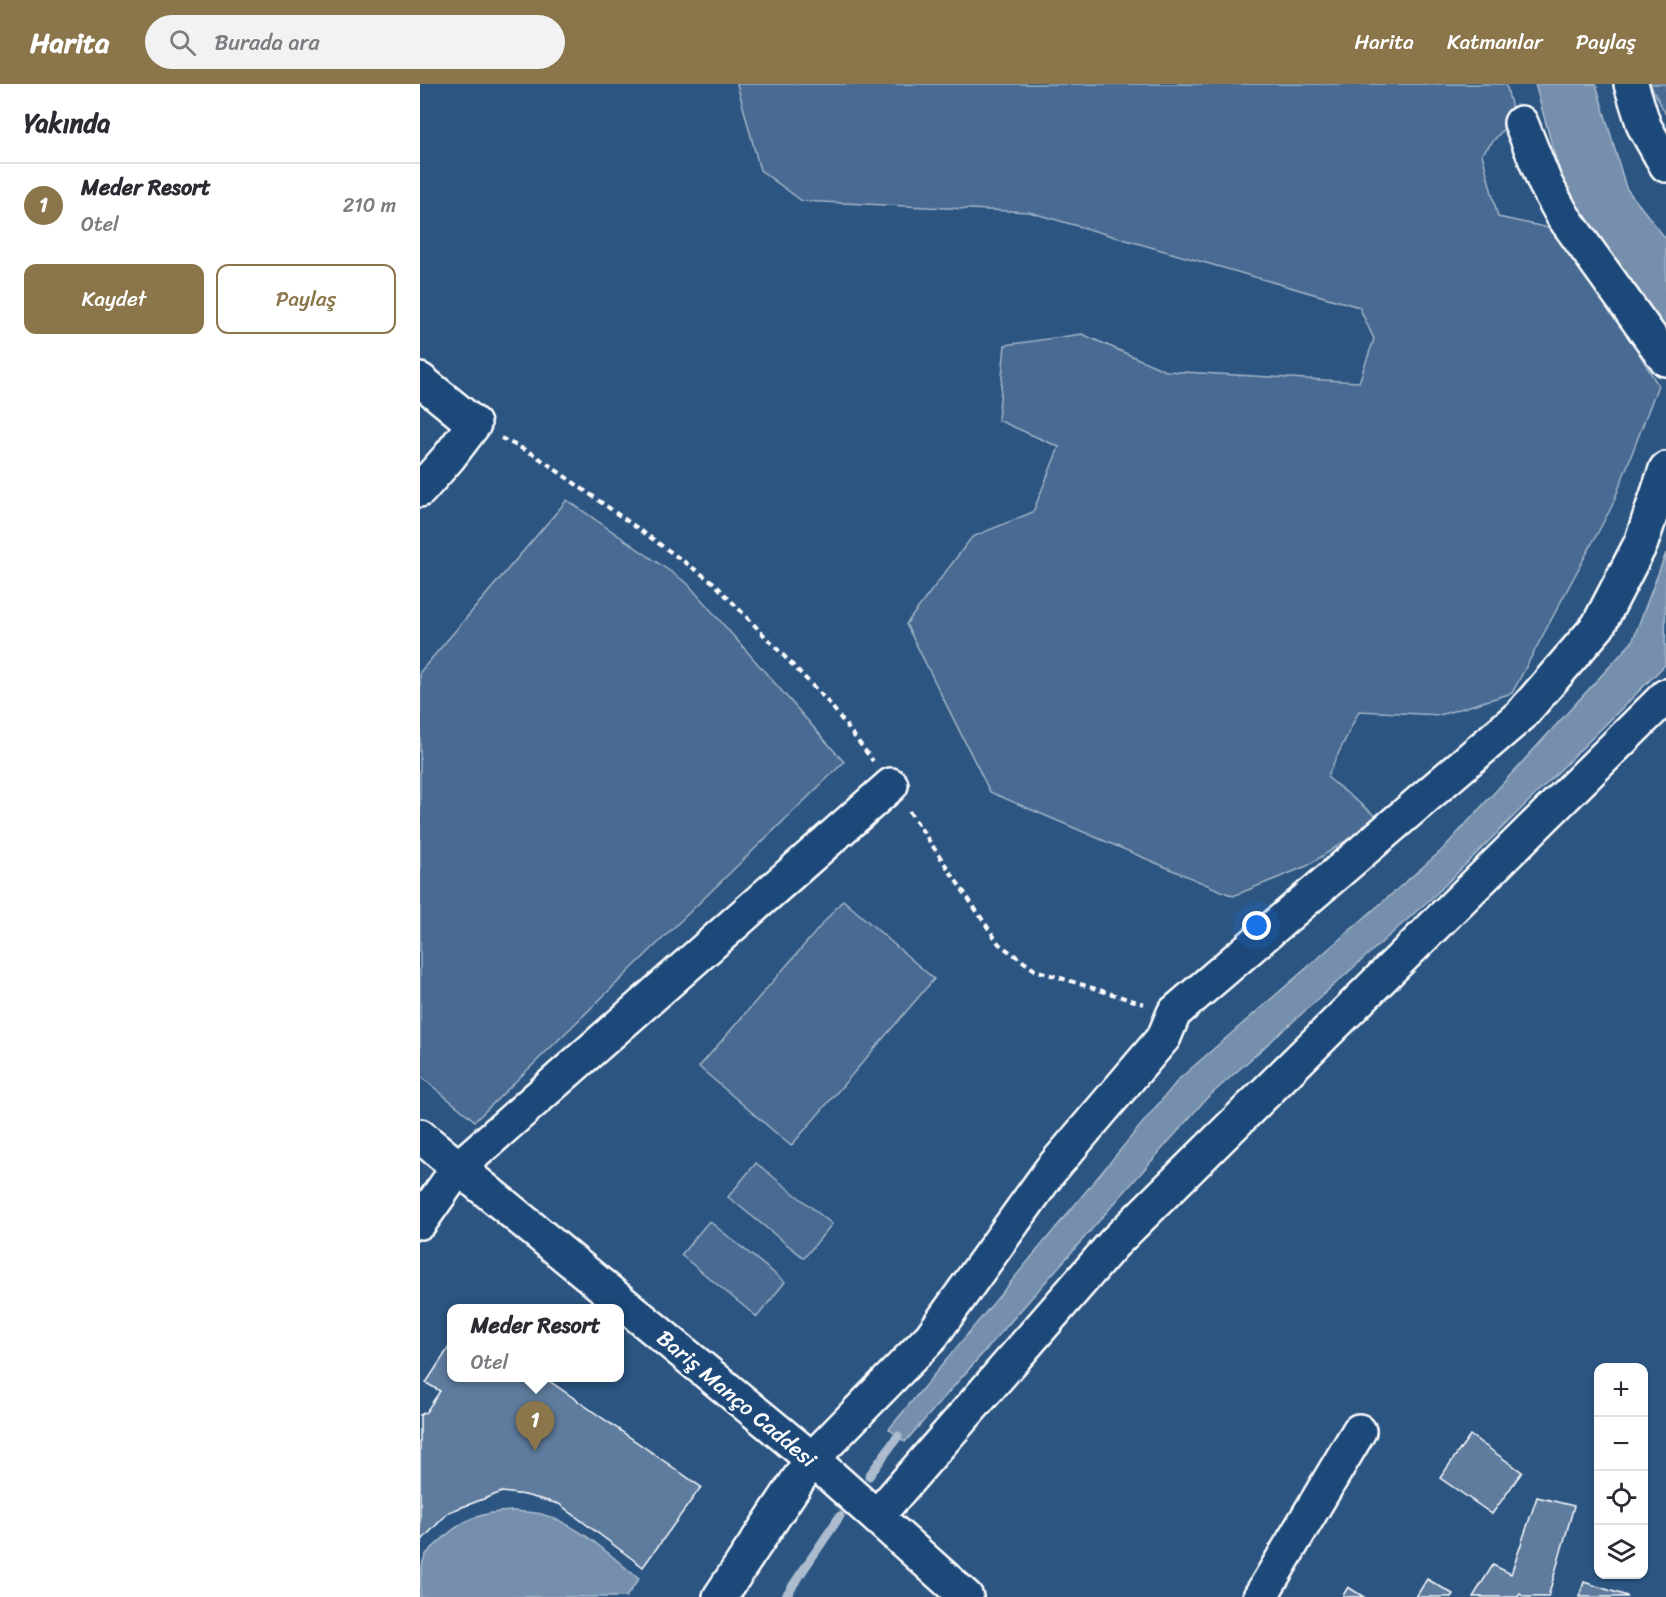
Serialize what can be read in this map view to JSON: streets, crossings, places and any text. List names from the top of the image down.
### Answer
{
  "streets": {
    "street": ["Bariş Manço Caddesi"]
  },
  "page": {
    "header": "Harita",
    "search": "Burada ara",
    "nav": ["Harita", "Katmanlar", "Paylaş"],
    "heading": "Yakında",
    "list": [
      {
        "mark": "1",
        "name": "Meder Resort",
        "note": "Otel",
        "value": "210 m"
      }
    ],
    "buttons": ["Kaydet", "Paylaş"],
    "popup": ["Meder Resort", "Otel"],
    "map_buttons": ["+", "−"],
    "pins": "1"
  }
}
